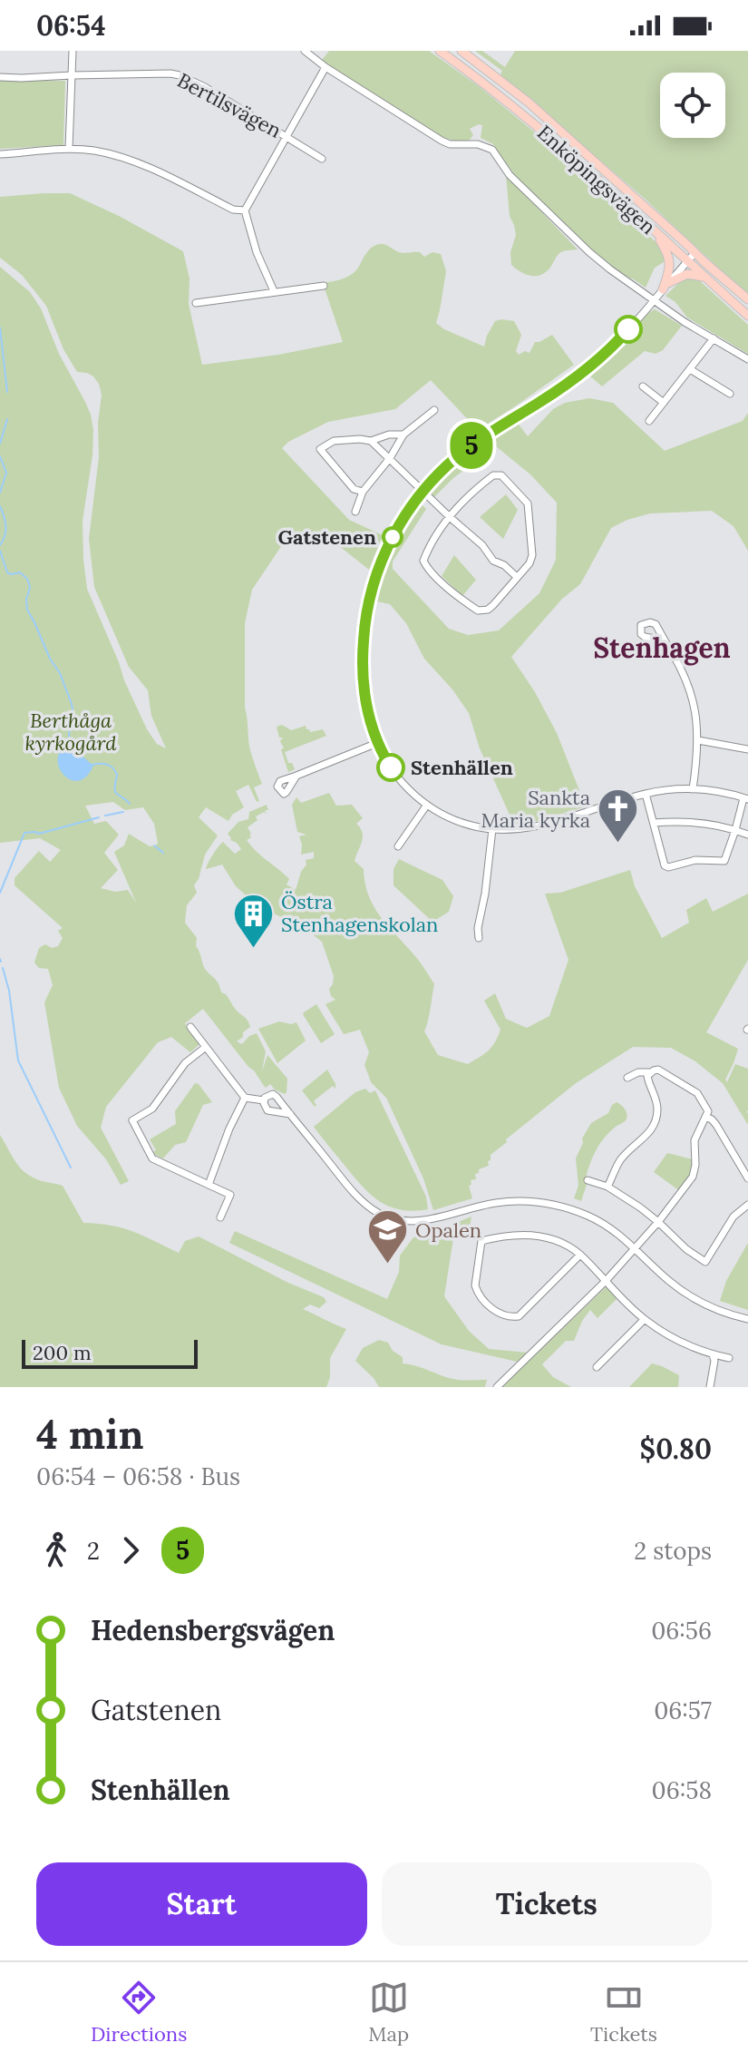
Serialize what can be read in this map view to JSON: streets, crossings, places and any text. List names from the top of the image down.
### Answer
{
  "streets": {
    "main road": ["Enköpingsvägen"],
    "street": ["Bertilsvägen"]
  },
  "districts": ["Stenhagen"],
  "parks": ["Berthåga kyrkogård"],
  "places": {
    "other": ["Gatstenen", "Stenhällen"],
    "church": ["Sankta Maria kyrka"],
    "building": ["Östra Stenhagenskolan"],
    "school or university": ["Opalen"]
  },
  "lines": ["bus line 5"],
  "scale_bar": "200 m",
  "page": {
    "status": "06:54",
    "on_map": "5",
    "scale": "200 m",
    "heading": ["4 min", "06:54 – 06:58 · Bus", "$0.80"],
    "legs": ["2", "5", "2 stops"],
    "list": [
      {
        "name": "Hedensbergsvägen",
        "value": "06:56"
      },
      {
        "name": "Gatstenen",
        "value": "06:57"
      },
      {
        "name": "Stenhällen",
        "value": "06:58"
      }
    ],
    "buttons": ["Start", "Tickets"],
    "tabs": ["Directions", "Map", "Tickets"]
  }
}
